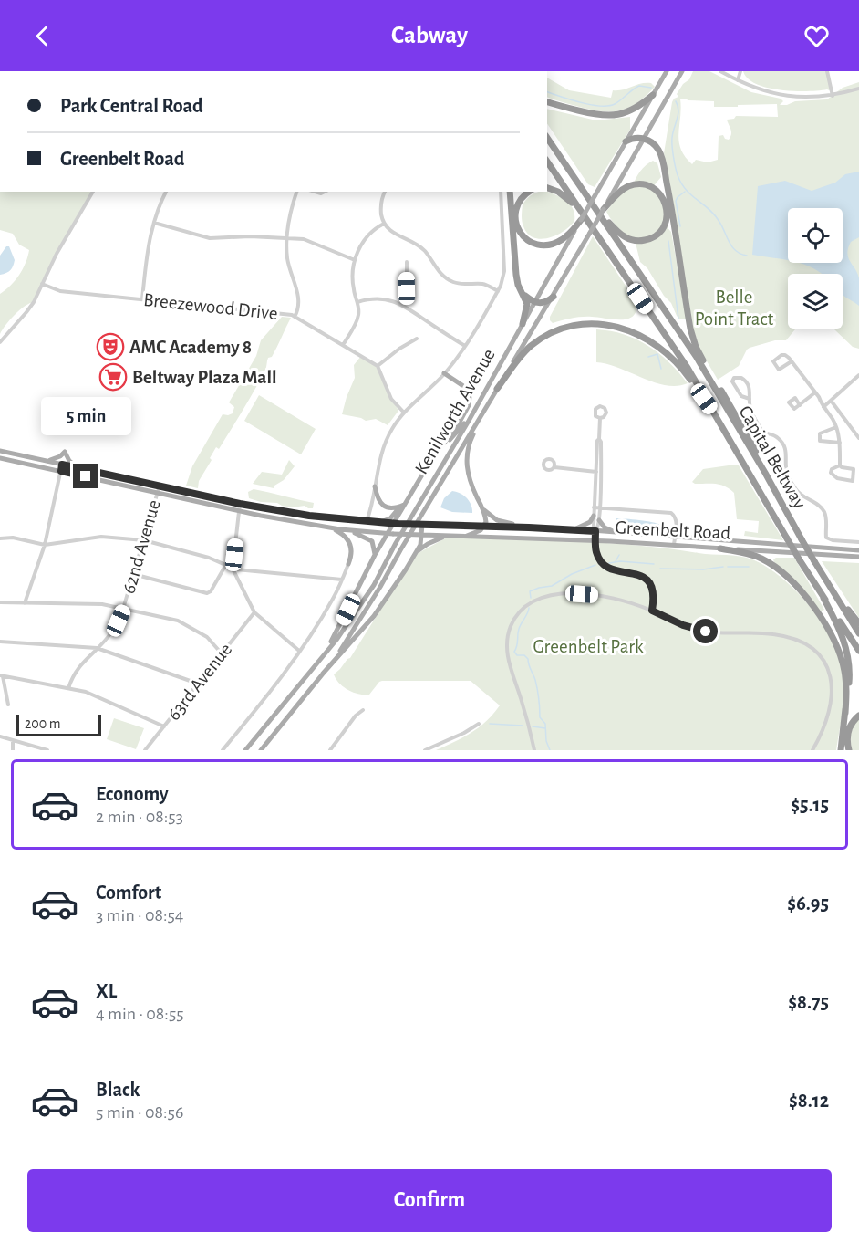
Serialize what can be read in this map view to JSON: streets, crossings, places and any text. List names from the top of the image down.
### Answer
{
  "streets": {
    "highway": ["Capital Beltway"],
    "main road": ["Kenilworth Avenue", "Greenbelt Road"],
    "street": ["Breezewood Drive", "62nd Avenue", "63rd Avenue"]
  },
  "crossings": [
    ["Greenbelt Road", "62nd Avenue"]
  ],
  "parks": ["Belle Point Tract", "Greenbelt Park"],
  "places": {
    "theatre": ["AMC Academy 8"],
    "supermarket": ["Beltway Plaza Mall"]
  },
  "scale_bar": "200 m",
  "page": {
    "header": "Cabway",
    "banner": ["Park Central Road", "Greenbelt Road"],
    "bubble": "5 min",
    "scale": "200 m",
    "list": [
      {
        "name": "Economy",
        "note": "2 min · 08:53",
        "value": "$5.15"
      },
      {
        "name": "Comfort",
        "note": "3 min · 08:54",
        "value": "$6.95"
      },
      {
        "name": "XL",
        "note": "4 min · 08:55",
        "value": "$8.75"
      },
      {
        "name": "Black",
        "note": "5 min · 08:56",
        "value": "$8.12"
      }
    ],
    "buttons": "Confirm"
  }
}
